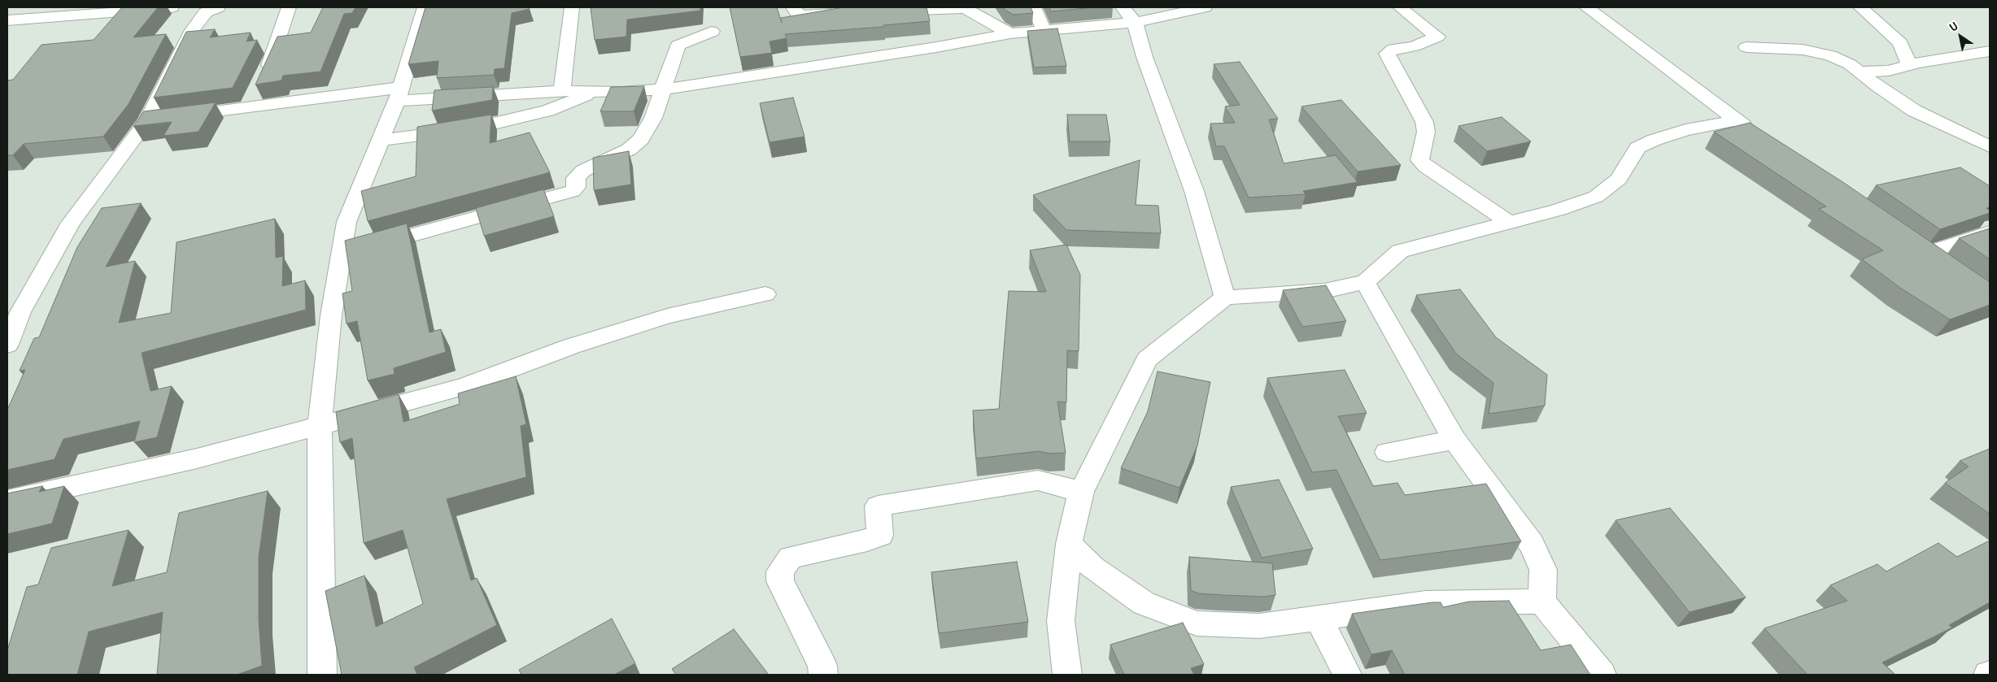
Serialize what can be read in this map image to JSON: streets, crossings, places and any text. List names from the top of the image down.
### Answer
{
  "north": "top left"
}
